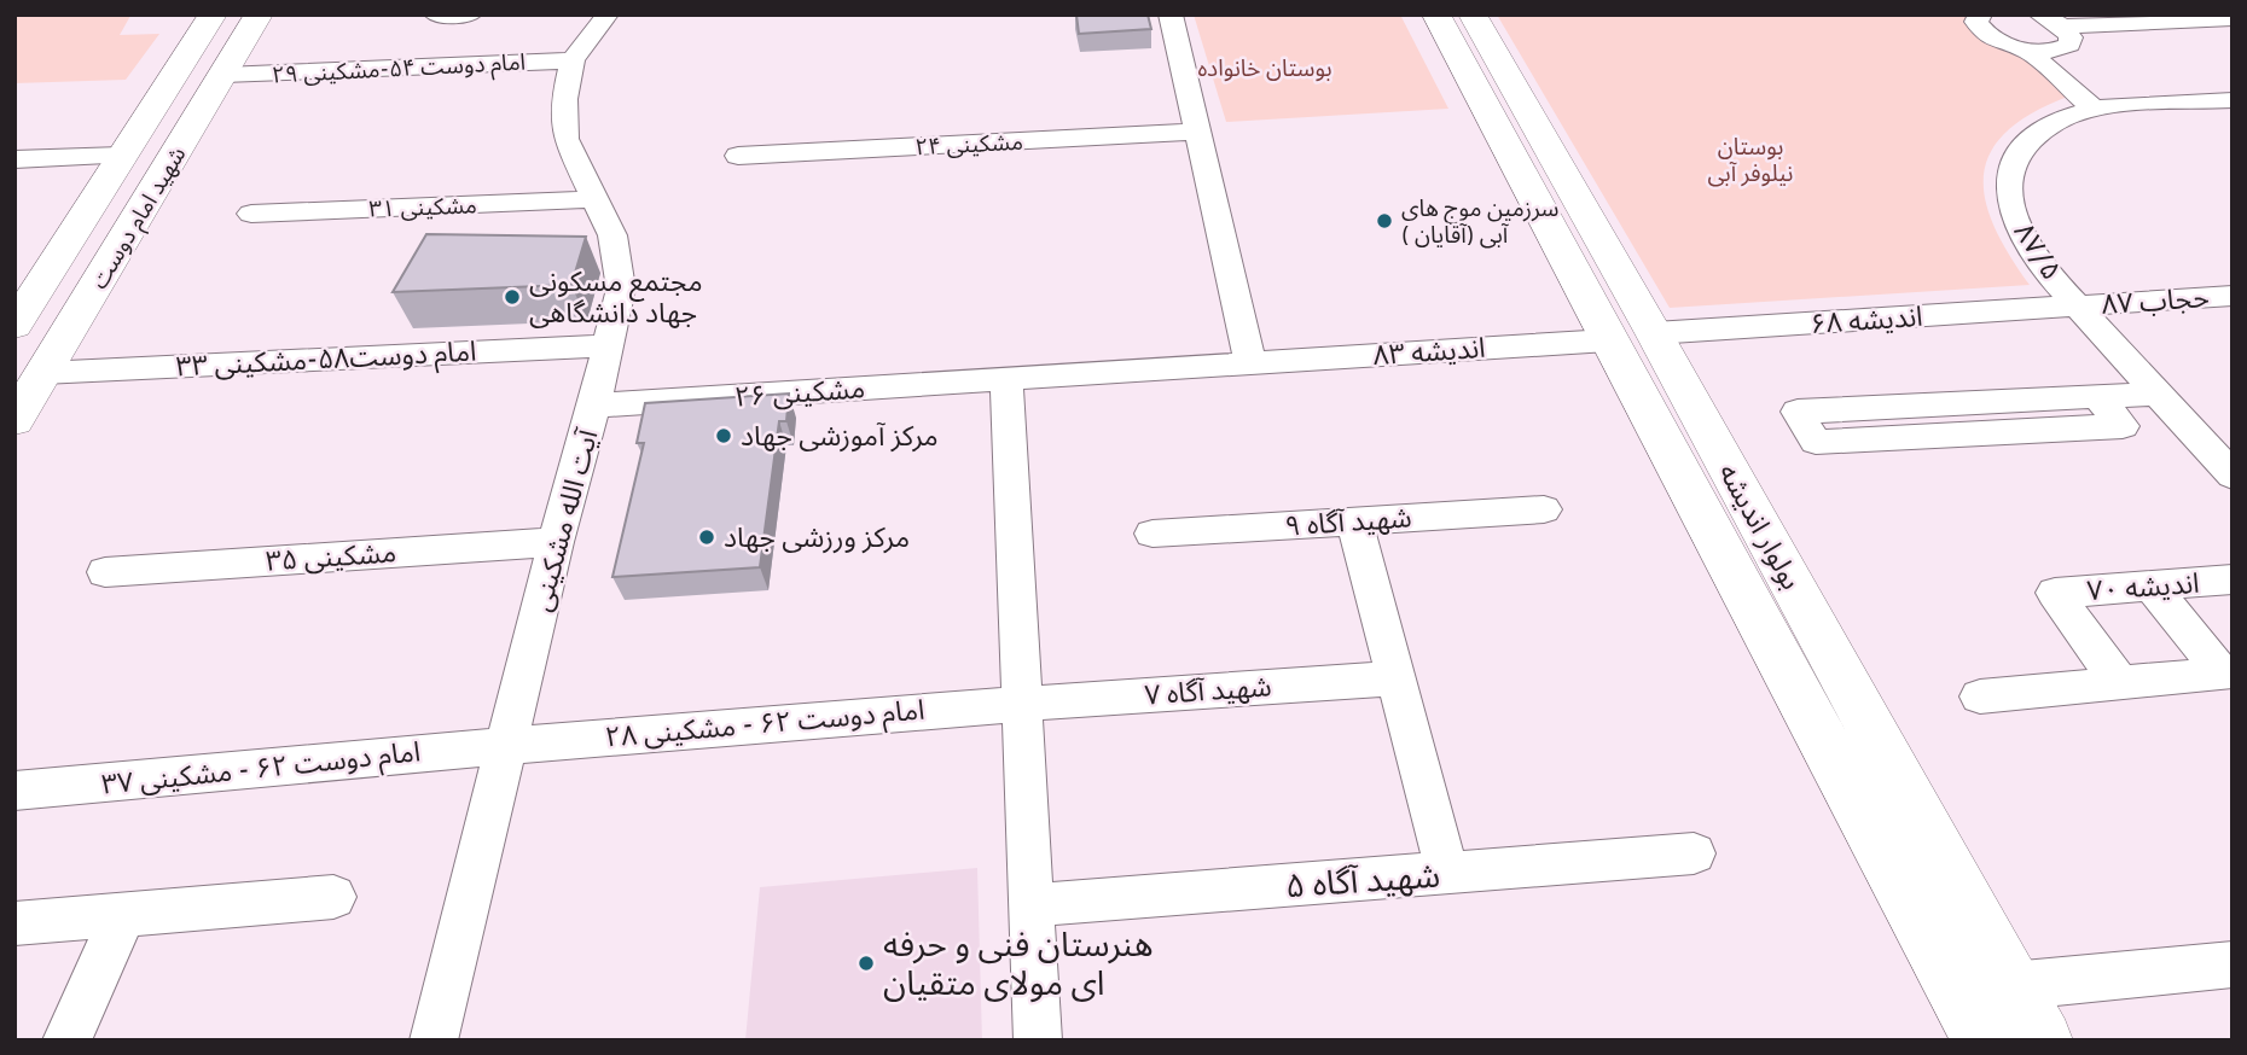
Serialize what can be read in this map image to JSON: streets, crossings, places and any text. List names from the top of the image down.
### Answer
{
  "streets": {
    "main road": ["شهید امام دوست", "بولوار اندیشه"],
    "street": [
      "امام دوست ۵۴-مشکینی ۲۹",
      "مشکینی ۲۴",
      "مشکینی ۳۱",
      "۸۷/۵",
      "حجاب ۸۷",
      "اندیشه ۶۸",
      "اندیشه ۸۳",
      "امام دوست۵۸-مشکینی ۳۳",
      "مشکینی ۲۶",
      "آیت الله مشکینی",
      "شهید آگاه ۹",
      "مشکینی ۳۵",
      "اندیشه ۷۰",
      "شهید آگاه ۷",
      "امام دوست ۶۲ - مشکینی ۲۸",
      "امام دوست ۶۲ - مشکینی ۳۷",
      "شهید آگاه ۵"
    ]
  },
  "crossings": [
    ["امام دوست ۵۴-مشکینی ۲۹", "شهید امام دوست"],
    ["امام دوست ۵۴-مشکینی ۲۹", "آیت الله مشکینی"],
    ["مشکینی ۳۱", "آیت الله مشکینی"],
    ["شهید امام دوست", "امام دوست۵۸-مشکینی ۳۳"],
    ["۸۷/۵", "حجاب ۸۷"],
    ["۸۷/۵", "اندیشه ۶۸"],
    ["حجاب ۸۷", "اندیشه ۶۸"],
    ["اندیشه ۶۸", "بولوار اندیشه"],
    ["اندیشه ۸۳", "مشکینی ۲۶"],
    ["اندیشه ۸۳", "بولوار اندیشه"],
    ["امام دوست۵۸-مشکینی ۳۳", "آیت الله مشکینی"],
    ["مشکینی ۲۶", "آیت الله مشکینی"],
    ["آیت الله مشکینی", "مشکینی ۳۵"],
    ["آیت الله مشکینی", "امام دوست ۶۲ - مشکینی ۲۸"],
    ["آیت الله مشکینی", "امام دوست ۶۲ - مشکینی ۳۷"],
    ["شهید آگاه ۷", "امام دوست ۶۲ - مشکینی ۲۸"],
    ["امام دوست ۶۲ - مشکینی ۲۸", "امام دوست ۶۲ - مشکینی ۳۷"]
  ],
  "parks": ["بوستان خانواده", "بوستان نیلوفر آبی"],
  "places": [
    "سرزمین موج های آبی (آقایان )",
    "مجتمع مسکونی جهاد دانشگاهی",
    "مرکز آموزشی جهاد",
    "مرکز ورزشی جهاد",
    "هنرستان فنی و حرفه ای مولای متقیان"
  ]
}
